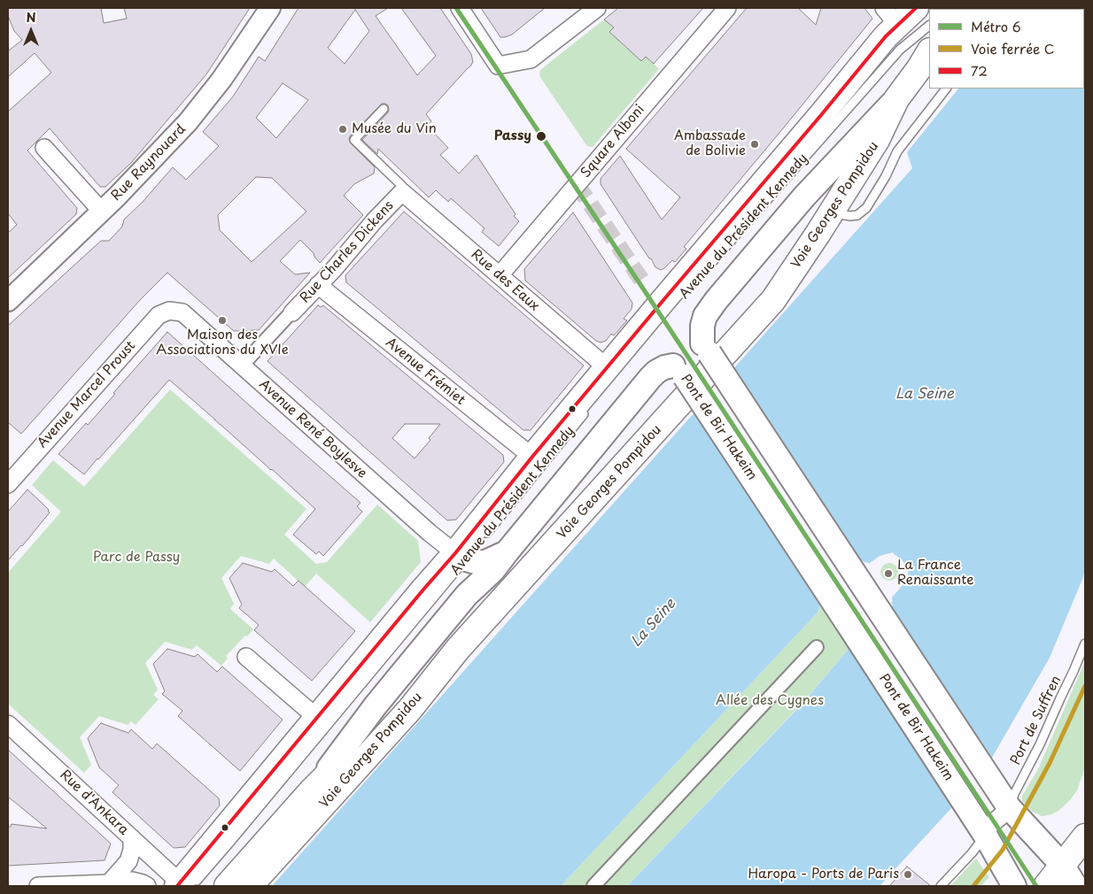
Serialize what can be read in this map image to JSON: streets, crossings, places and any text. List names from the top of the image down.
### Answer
{
  "streets": {
    "main road": ["Voie Georges Pompidou", "Avenue du Président Kennedy", "Pont de Bir Hakeim"],
    "street": [
      "Square Alboni",
      "Rue Raynouard",
      "Rue Charles Dickens",
      "Rue des Eaux",
      "Avenue Frémiet",
      "Avenue Marcel Proust",
      "Avenue René Boylesve",
      "Rue d'Ankara"
    ],
    "lane": ["Port de Suffren"]
  },
  "crossings": [
    ["Square Alboni", "Rue des Eaux"],
    ["Avenue du Président Kennedy", "Rue des Eaux"],
    ["Avenue du Président Kennedy", "Avenue Frémiet"],
    ["Avenue du Président Kennedy", "Avenue René Boylesve"],
    ["Avenue du Président Kennedy", "Rue d'Ankara"],
    ["Rue Charles Dickens", "Rue des Eaux"],
    ["Rue Charles Dickens", "Avenue Frémiet"],
    ["Avenue Marcel Proust", "Avenue René Boylesve"]
  ],
  "water": ["La Seine"],
  "parks": ["Parc de Passy", "Allée des Cygnes"],
  "places": [
    "Musée du Vin",
    "Passy",
    "Ambassade de Bolivie",
    "Maison des Associations du XVIe",
    "La France Renaissante",
    "Haropa - Ports de Paris"
  ],
  "lines": ["metro line 6", "transit line 72", "rail line C"],
  "legend": ["Métro 6", "Voie ferrée C", "72"],
  "north": "top"
}
